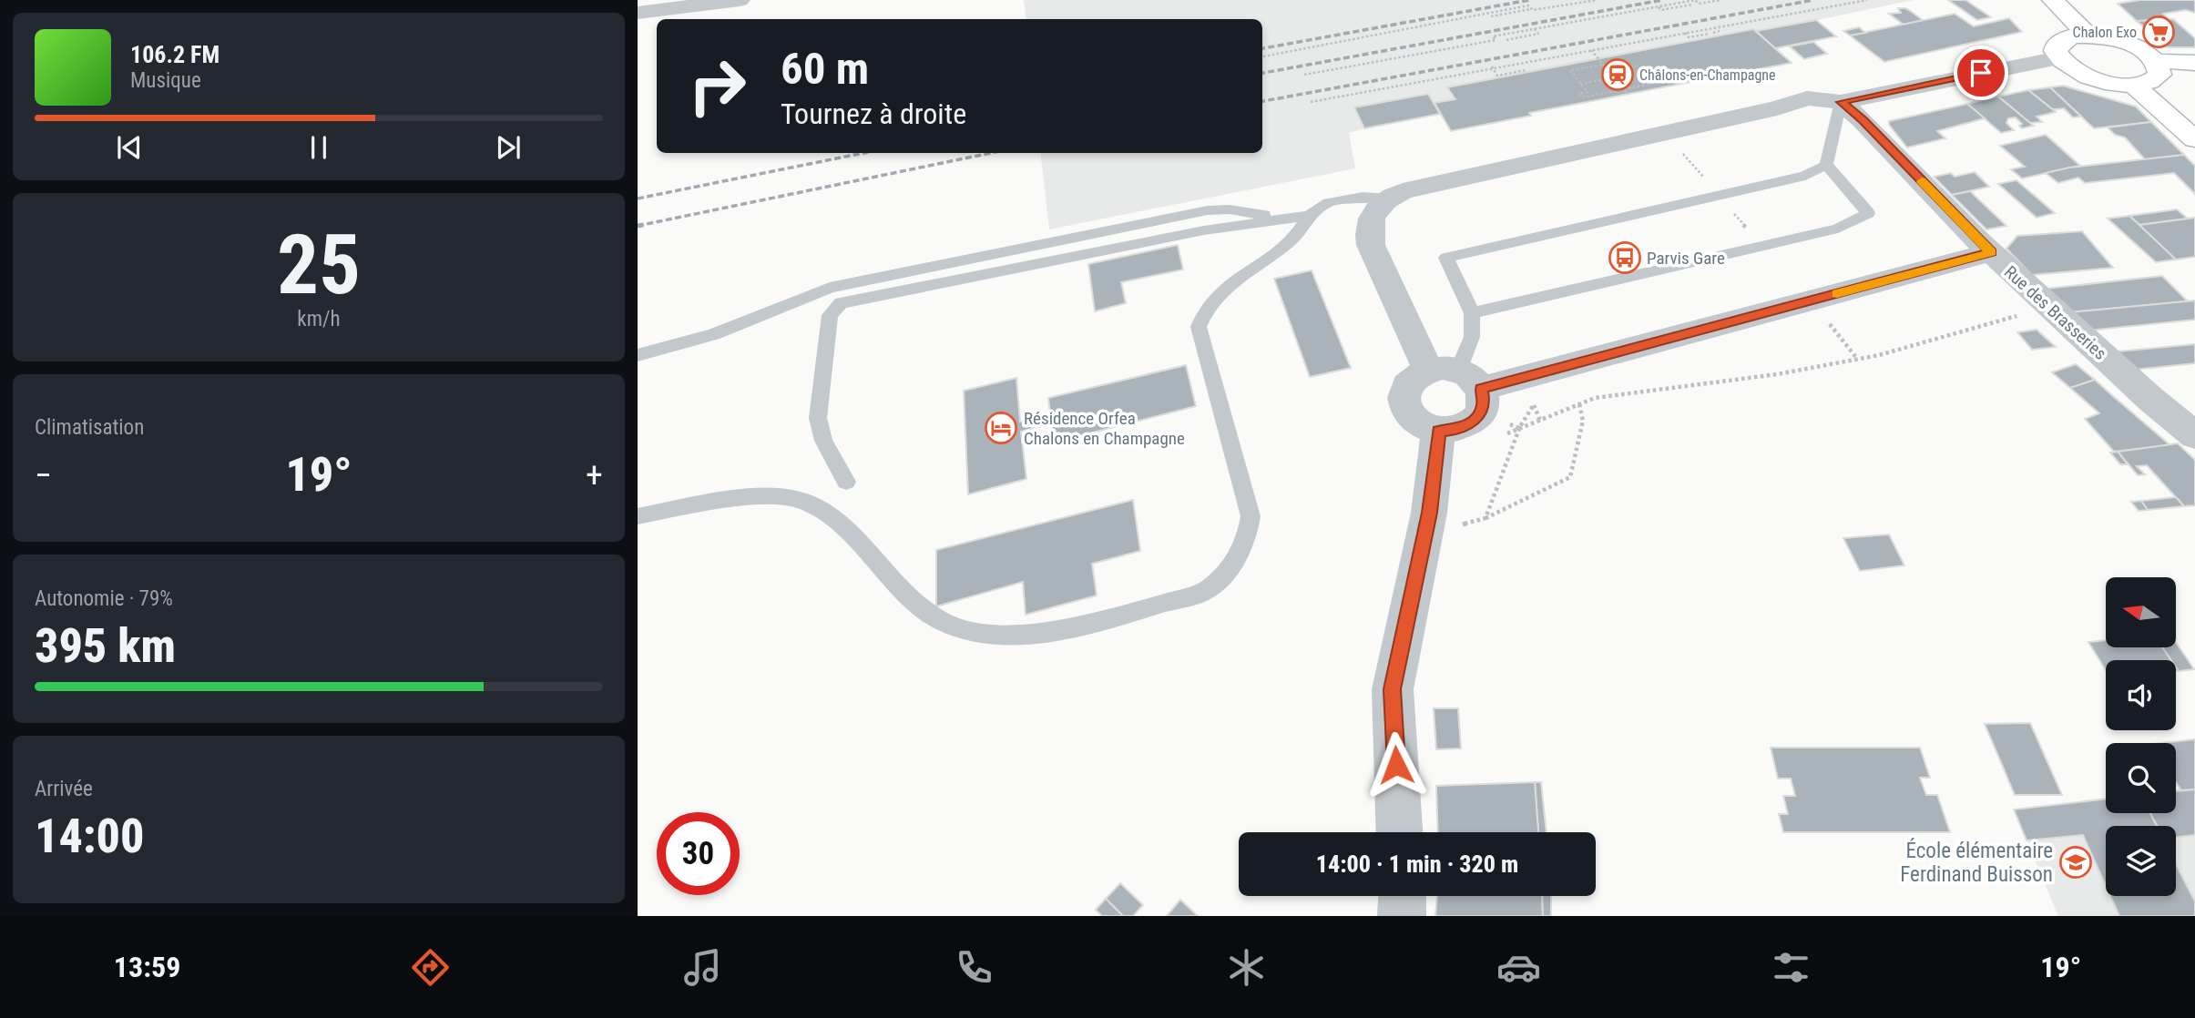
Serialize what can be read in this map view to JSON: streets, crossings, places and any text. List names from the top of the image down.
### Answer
{
  "streets": {
    "street": ["Rue des Brasseries"]
  },
  "places": {
    "supermarket": ["Chalon Exo"],
    "station": ["Châlons-en-Champagne"],
    "bus stop": ["Parvis Gare"],
    "hotel": ["Résidence Orfea Chalons en Champagne"],
    "school or university": ["École élémentaire Ferdinand Buisson"]
  },
  "north": "left",
  "page": {
    "turn": ["60 m", "Tournez à droite"],
    "song": ["106.2 FM", "Musique"],
    "tile": [
      ["25", "km/h"],
      "Climatisation",
      ["Autonomie · 79%", "395 km"],
      ["Arrivée", "14:00"]
    ],
    "heat": ["−", "19°", "+"],
    "limit": "30",
    "trip": "14:00 · 1 min · 320 m",
    "tabs": ["13:59", "19°"]
  }
}
